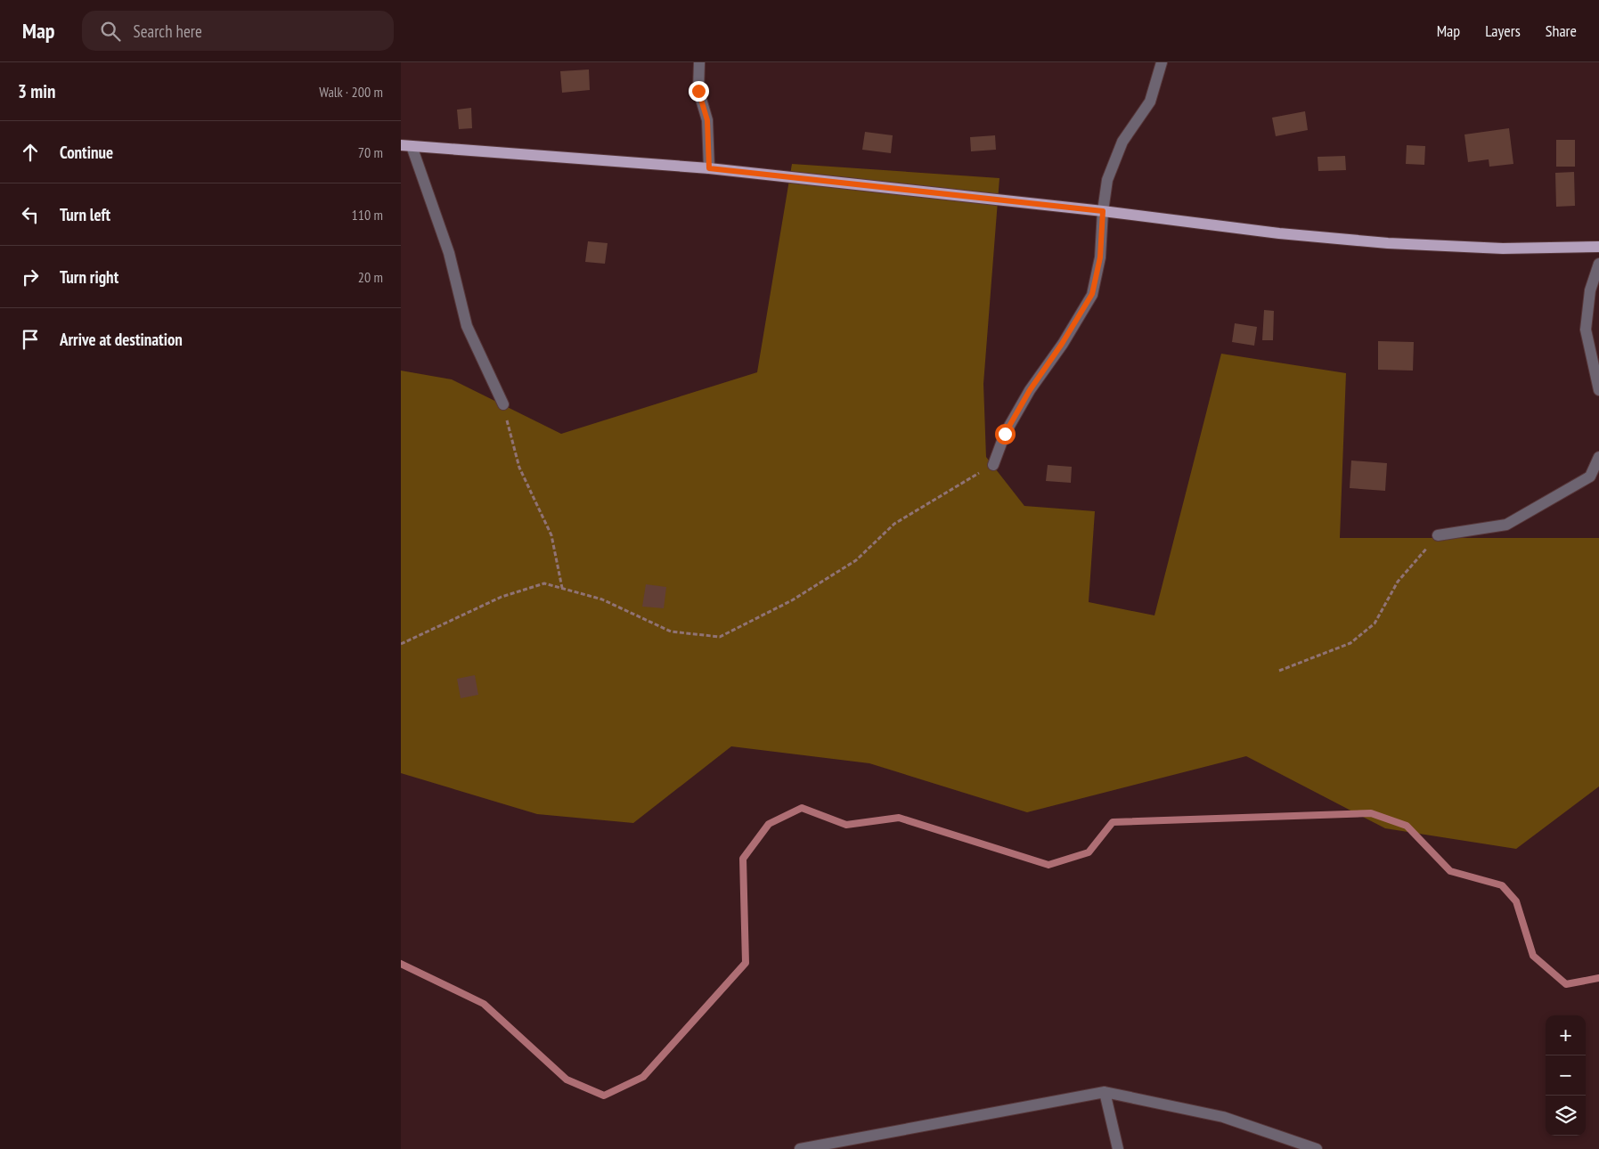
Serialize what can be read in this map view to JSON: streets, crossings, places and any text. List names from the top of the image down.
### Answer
{
  "page": {
    "header": "Map",
    "search": "Search here",
    "nav": ["Map", "Layers", "Share"],
    "heading": ["3 min", "Walk · 200 m"],
    "list": [
      ["Continue", "70 m"],
      ["Turn left", "110 m"],
      ["Turn right", "20 m"],
      "Arrive at destination"
    ],
    "map_buttons": ["+", "−"]
  }
}
